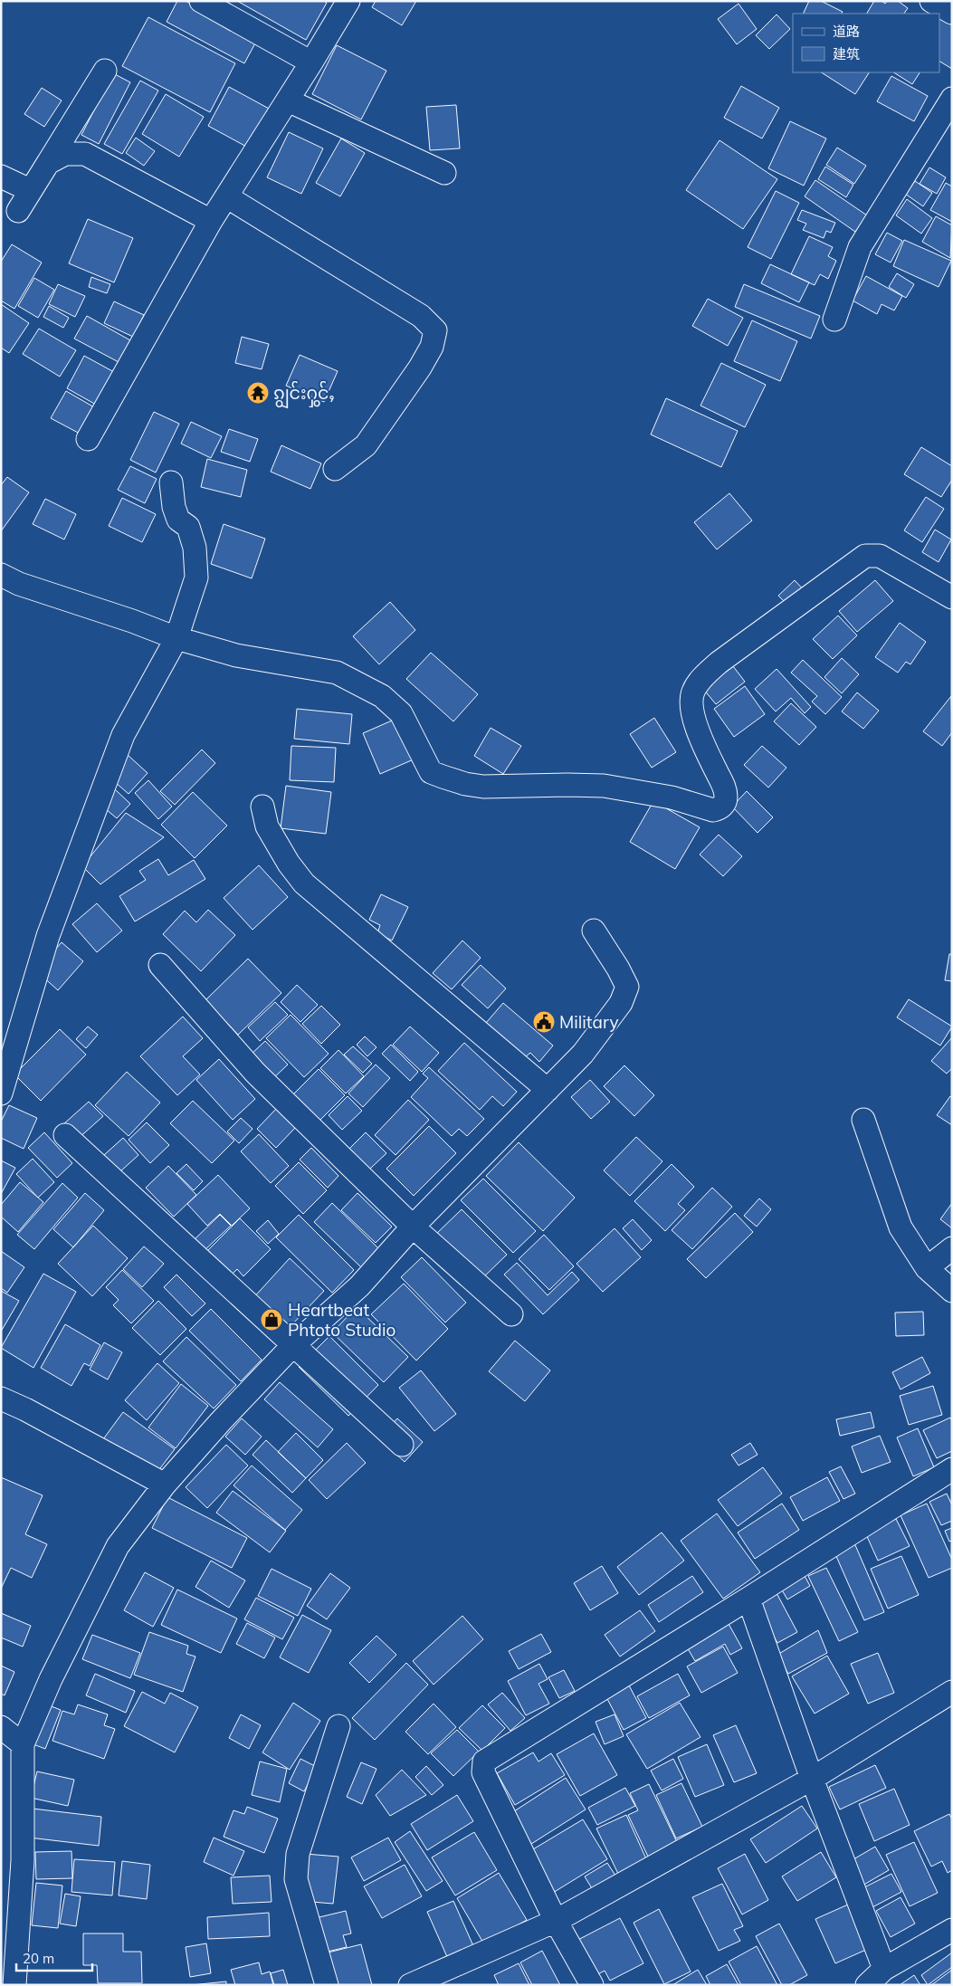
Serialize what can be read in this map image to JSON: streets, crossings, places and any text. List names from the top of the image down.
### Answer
{
  "places": {
    "temple": ["ၵျွင်းႁွင်ႇ"],
    "public building": ["Military"],
    "shop": ["Heartbeat Phtoto Studio"]
  },
  "legend": ["道路", "建筑"],
  "scale_bar": "20 m"
}
